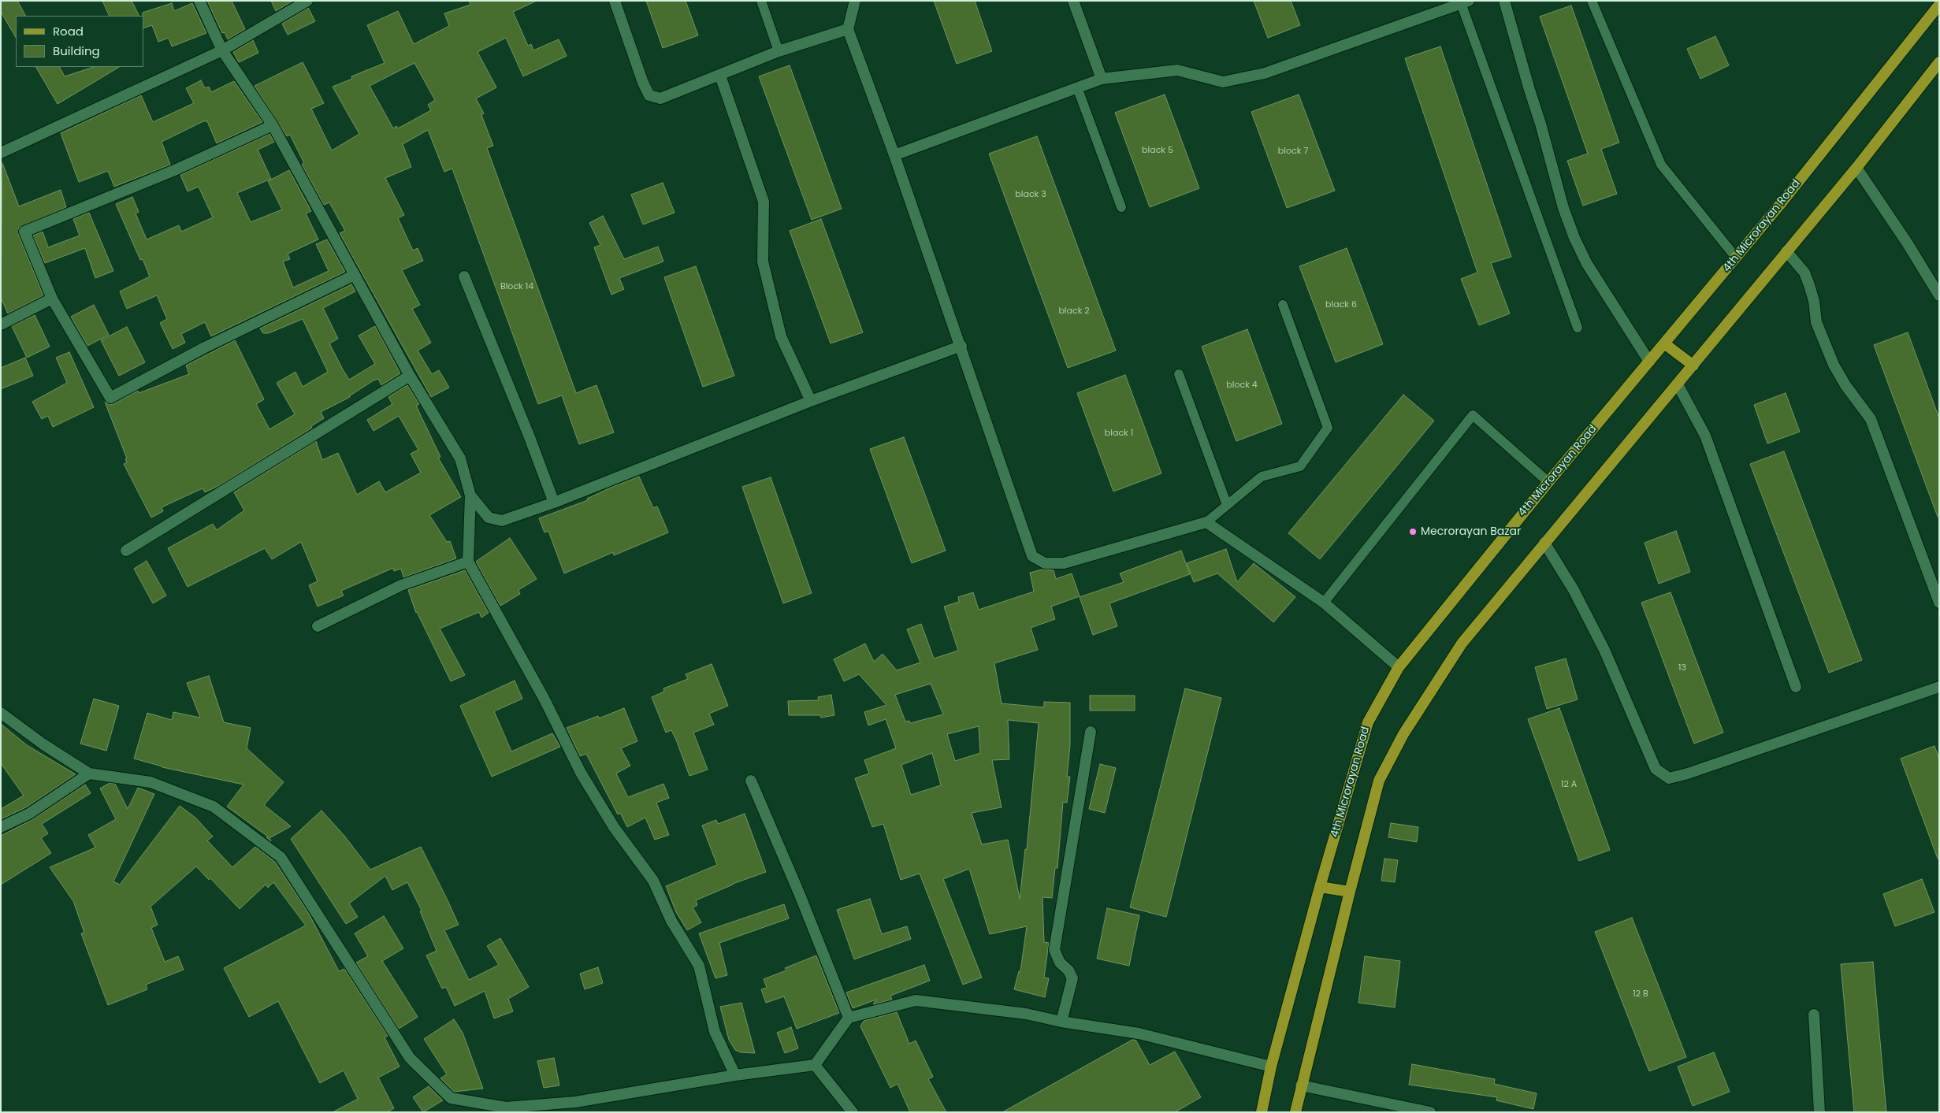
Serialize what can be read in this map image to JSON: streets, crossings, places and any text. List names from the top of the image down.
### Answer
{
  "streets": {
    "main road": ["4th Microrayan Road"]
  },
  "places": ["Mecrorayan Bazar"],
  "house_numbers": [
    "black 5",
    "block 7",
    "black 3",
    "Block 14",
    "black 6",
    "black 2",
    "block 4",
    "black 1",
    "13",
    "12 A",
    "12 B"
  ],
  "legend": ["Road", "Building"]
}
